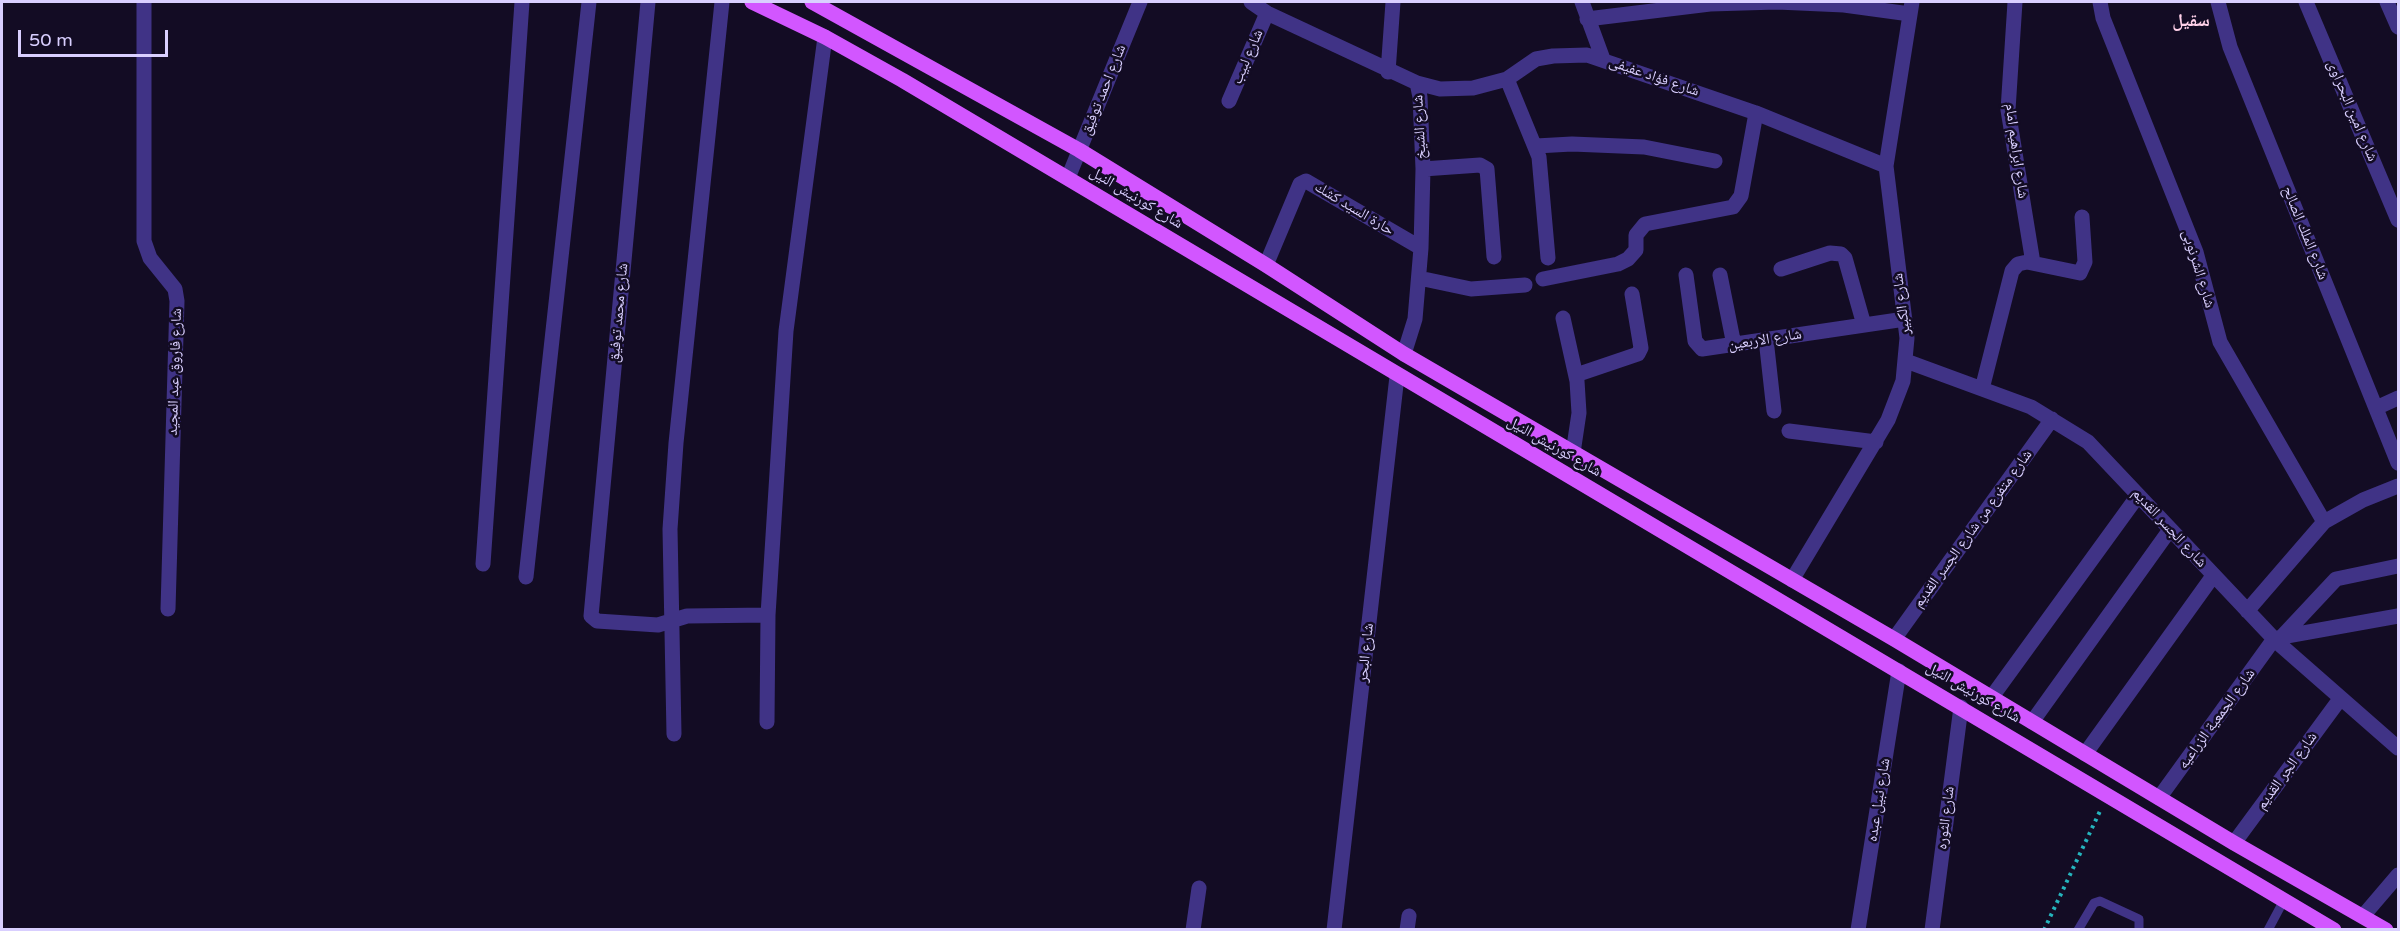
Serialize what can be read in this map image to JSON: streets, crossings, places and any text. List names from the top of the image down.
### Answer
{
  "streets": {
    "main road": ["شارع كورنيش النيل"],
    "street": [
      "شارع لبيب",
      "شارع فؤاد عفيفى",
      "شارع احمد توفيق",
      "شارع امين البحراوى",
      "شارع الشيخ",
      "شارع ابراهيم امام",
      "حارة السيد كشك",
      "شارع الملك الصالح",
      "شارع الشرنوبى",
      "شارع الكبير",
      "شارع محمد توفيق",
      "شارع الاربعين",
      "شارع فاروق عبد المجيد",
      "شارع الجسر القديم",
      "شارع متفرع من شارع الجسر القديم",
      "شارع البحر",
      "شارع الجمعية الزراعيه",
      "شارع الجر القديم",
      "شارع نبيل عبده",
      "شارع الثوره"
    ]
  },
  "crossings": [
    ["شارع لبيب", "شارع الشيخ"],
    ["شارع فؤاد عفيفى", "شارع الشيخ"],
    ["شارع فؤاد عفيفى", "شارع الكبير"],
    ["شارع احمد توفيق", "شارع كورنيش النيل"],
    ["شارع الشيخ", "شارع كورنيش النيل"],
    ["شارع الشيخ", "حارة السيد كشك"],
    ["شارع كورنيش النيل", "حارة السيد كشك"],
    ["شارع كورنيش النيل", "شارع الكبير"],
    ["شارع كورنيش النيل", "شارع متفرع من شارع الجسر القديم"],
    ["شارع كورنيش النيل", "شارع البحر"],
    ["شارع كورنيش النيل", "شارع الجمعية الزراعيه"],
    ["شارع كورنيش النيل", "شارع الجر القديم"],
    ["شارع كورنيش النيل", "شارع نبيل عبده"],
    ["شارع كورنيش النيل", "شارع الثوره"],
    ["شارع الكبير", "شارع الاربعين"],
    ["شارع الكبير", "شارع الجسر القديم"],
    ["شارع الجسر القديم", "شارع متفرع من شارع الجسر القديم"],
    ["شارع الجسر القديم", "شارع الجمعية الزراعيه"],
    ["شارع الجسر القديم", "شارع الجر القديم"]
  ],
  "districts": ["سقيل"],
  "scale_bar": "50 m"
}
